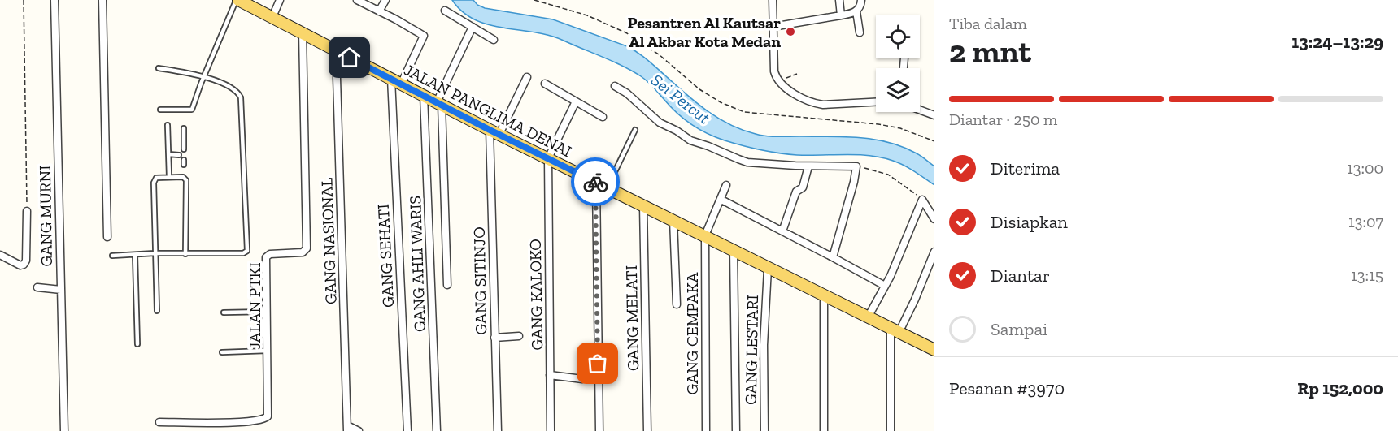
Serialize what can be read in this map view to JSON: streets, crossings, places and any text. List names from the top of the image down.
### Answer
{
  "streets": {
    "main road": ["JALAN PANGLIMA DENAI"],
    "street": [
      "GANG MURNI",
      "GANG NASIONAL",
      "GANG SEHATI",
      "GANG AHLI WARIS",
      "GANG SITINJO",
      "GANG KALOKO",
      "JALAN PTKI",
      "GANG MELATI",
      "GANG CEMPAKA",
      "GANG LESTARI"
    ]
  },
  "crossings": [
    ["JALAN PANGLIMA DENAI", "GANG NASIONAL"],
    ["JALAN PANGLIMA DENAI", "GANG SEHATI"],
    ["JALAN PANGLIMA DENAI", "GANG AHLI WARIS"],
    ["JALAN PANGLIMA DENAI", "GANG SITINJO"],
    ["JALAN PANGLIMA DENAI", "GANG KALOKO"],
    ["JALAN PANGLIMA DENAI", "JALAN PTKI"],
    ["JALAN PANGLIMA DENAI", "GANG MELATI"],
    ["JALAN PANGLIMA DENAI", "GANG CEMPAKA"],
    ["JALAN PANGLIMA DENAI", "GANG LESTARI"]
  ],
  "water": ["Sei Percut"],
  "places": ["Pesantren Al Kautsar Al Akbar Kota Medan"],
  "page": {
    "heading": ["2 mnt", "Tiba dalam", "13:24–13:29"],
    "panel": ["Pesanan #3970", "Rp 152,000"],
    "bar": "Diantar · 250 m",
    "list": [
      ["Diterima", "13:00"],
      ["Disiapkan", "13:07"],
      ["Diantar", "13:15"],
      "Sampai"
    ]
  }
}
